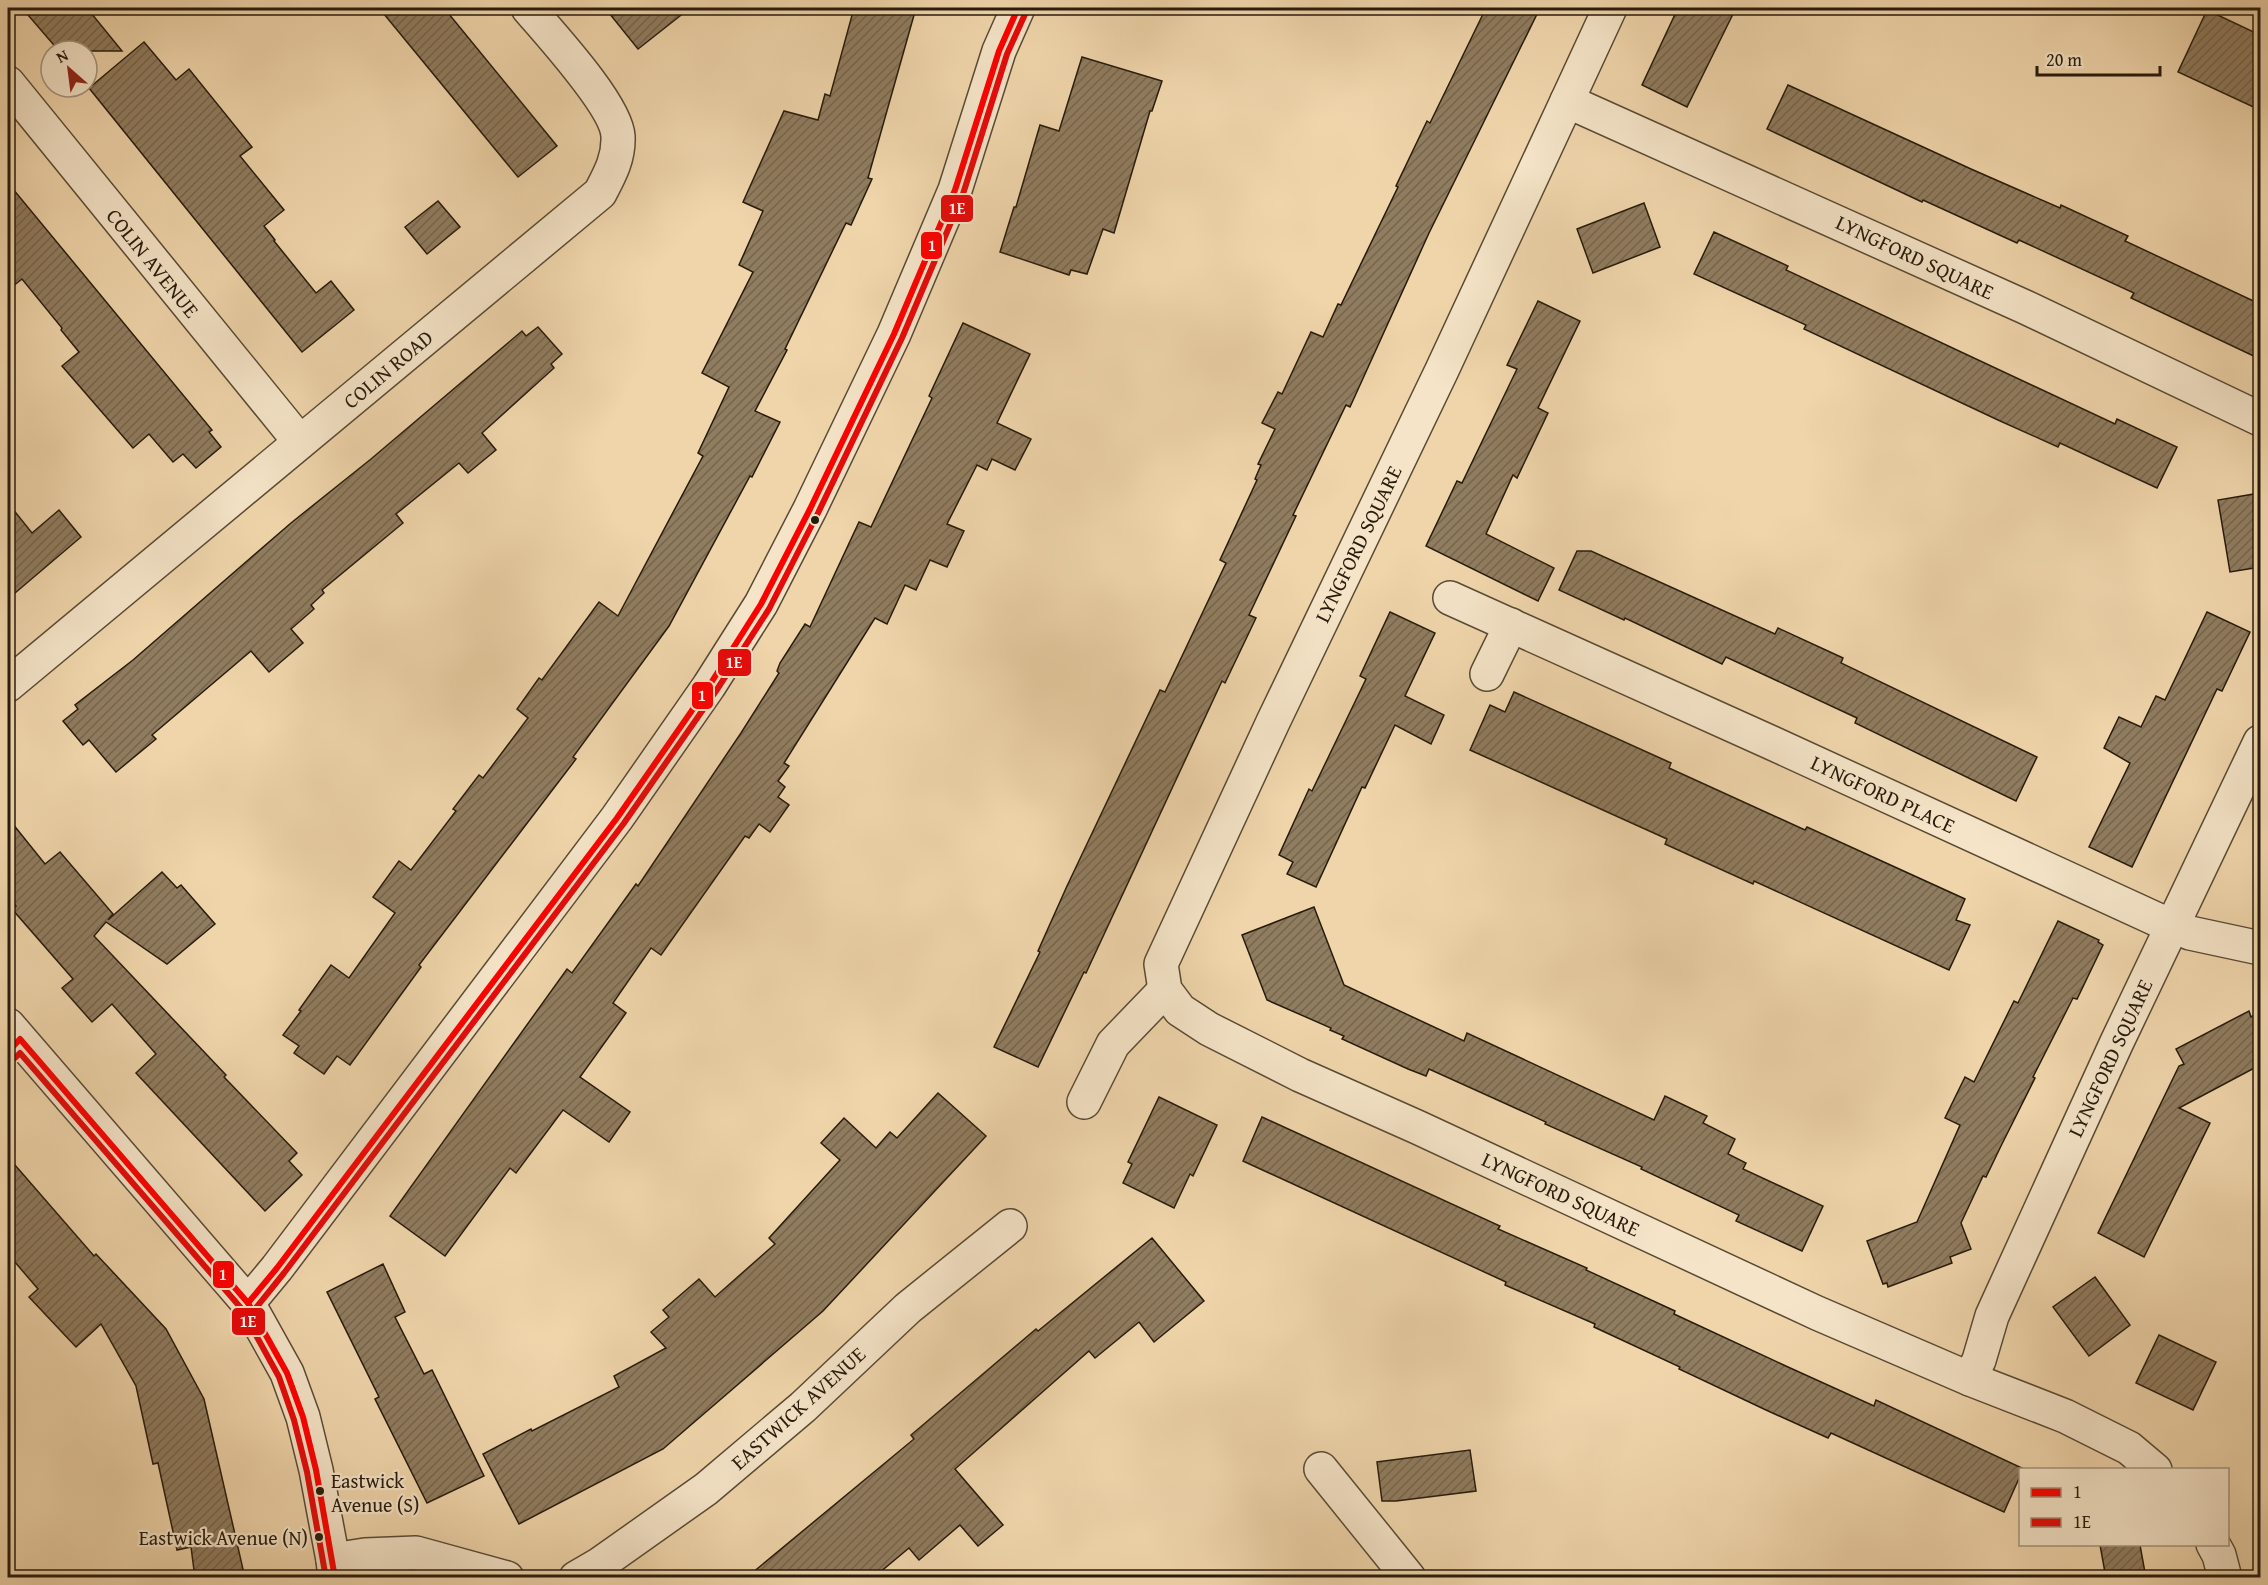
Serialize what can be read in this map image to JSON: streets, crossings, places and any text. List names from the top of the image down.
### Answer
{
  "streets": {
    "street": [
      "LYNGFORD SQUARE",
      "COLIN AVENUE",
      "COLIN ROAD",
      "LYNGFORD PLACE",
      "EASTWICK AVENUE"
    ]
  },
  "crossings": [
    ["LYNGFORD SQUARE", "LYNGFORD PLACE"],
    ["COLIN AVENUE", "COLIN ROAD"]
  ],
  "places": ["Eastwick Avenue (S)", "Eastwick Avenue (N)"],
  "lines": ["transit line 1", "transit line 1E"],
  "legend": ["1", "1E"],
  "scale_bar": "20 m",
  "north": "top left"
}
